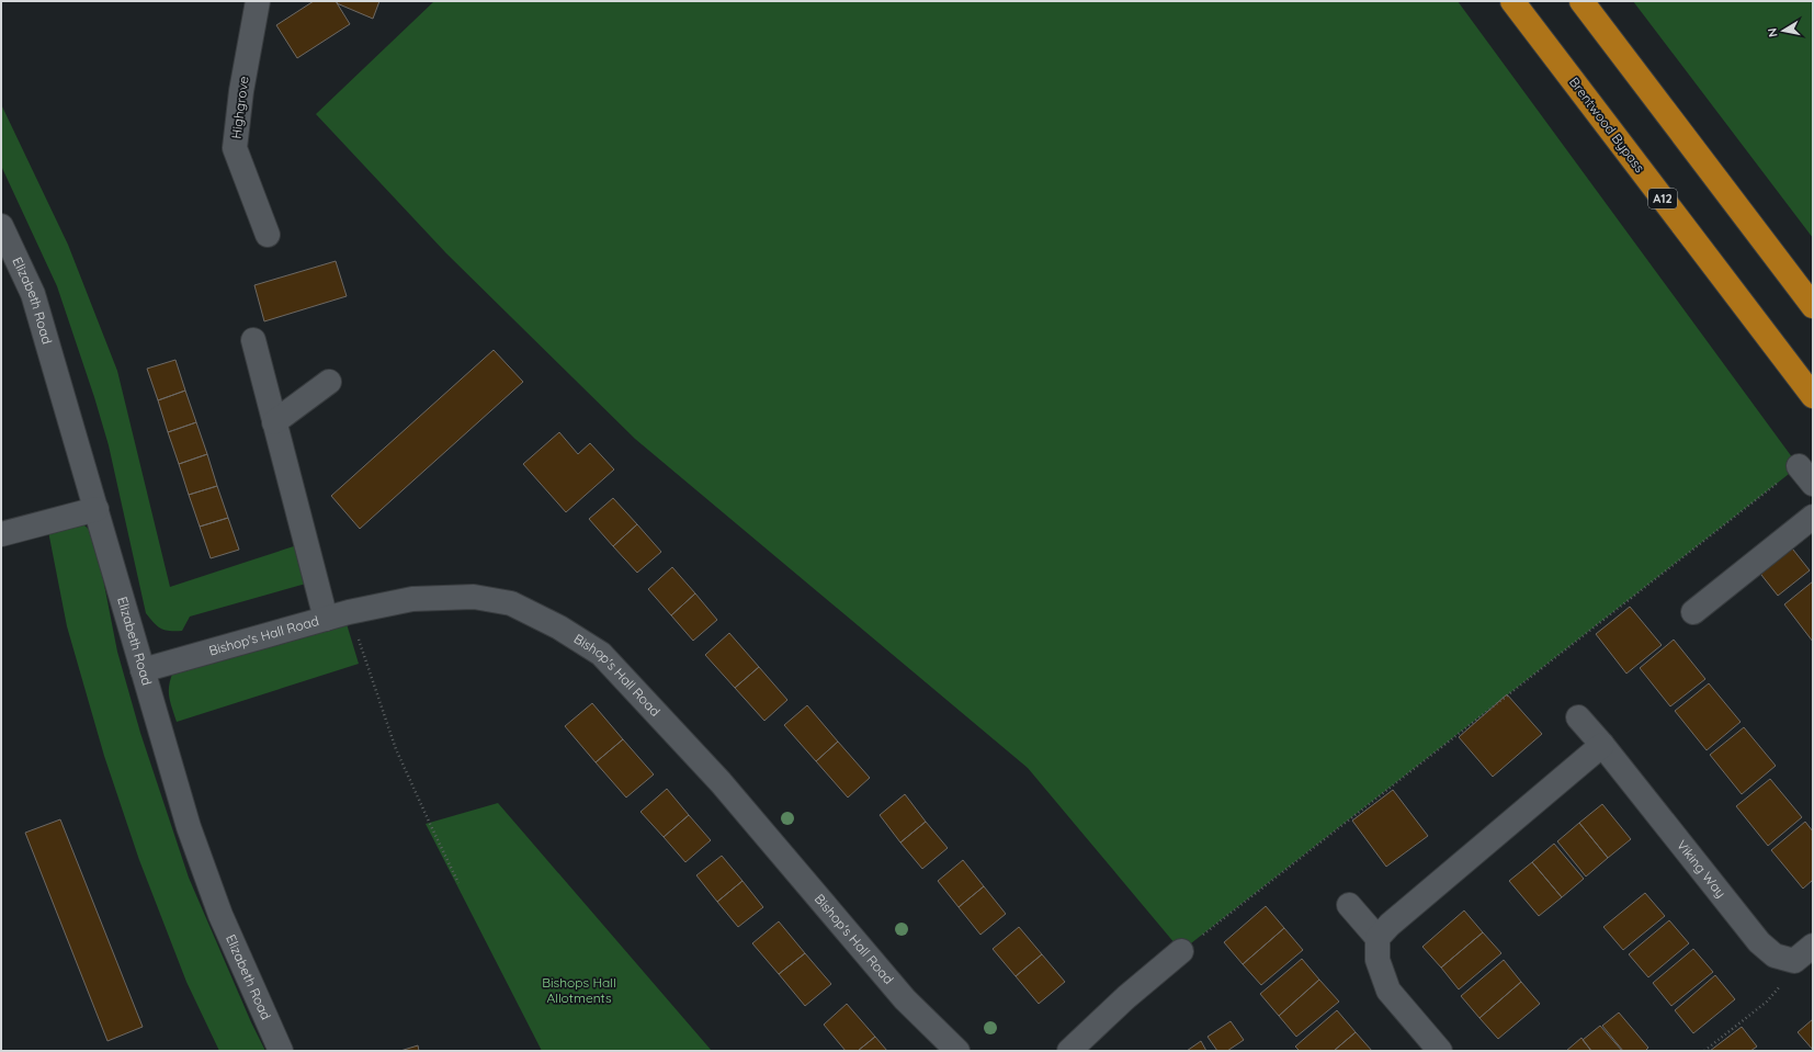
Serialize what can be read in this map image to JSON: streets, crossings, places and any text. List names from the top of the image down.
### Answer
{
  "streets": {
    "highway": ["Brentwood Bypass", "A12"],
    "street": [
      "Highgrove",
      "Elizabeth Road",
      "Bishop's Hall Road",
      "Viking Way"
    ]
  },
  "crossings": [
    ["Elizabeth Road", "Bishop's Hall Road"]
  ],
  "parks": ["Bishops Hall Allotments"],
  "north": "left"
}
